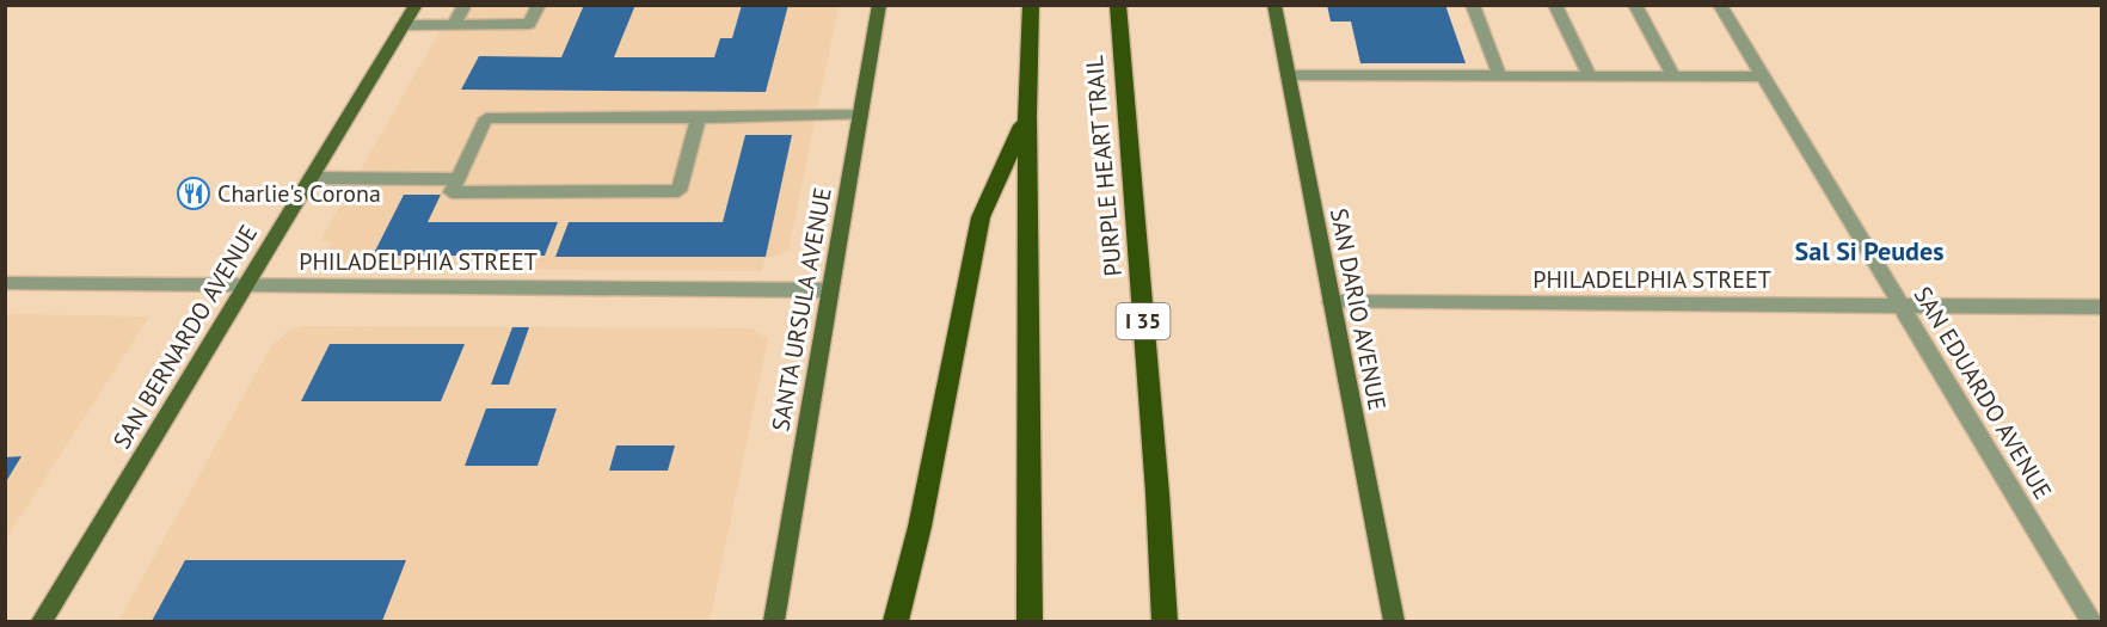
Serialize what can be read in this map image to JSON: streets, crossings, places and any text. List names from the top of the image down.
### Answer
{
  "streets": {
    "highway": ["PURPLE HEART TRAIL", "I 35"],
    "main road": ["SANTA URSULA AVENUE", "SAN DARIO AVENUE", "SAN BERNARDO AVENUE"],
    "street": ["PHILADELPHIA STREET", "SAN EDUARDO AVENUE"]
  },
  "crossings": [
    ["PHILADELPHIA STREET", "SANTA URSULA AVENUE"],
    ["PHILADELPHIA STREET", "SAN DARIO AVENUE"],
    ["PHILADELPHIA STREET", "SAN BERNARDO AVENUE"],
    ["PHILADELPHIA STREET", "SAN EDUARDO AVENUE"]
  ],
  "districts": ["Sal Si Peudes"],
  "places": {
    "restaurant": ["Charlie's Corona"]
  }
}
